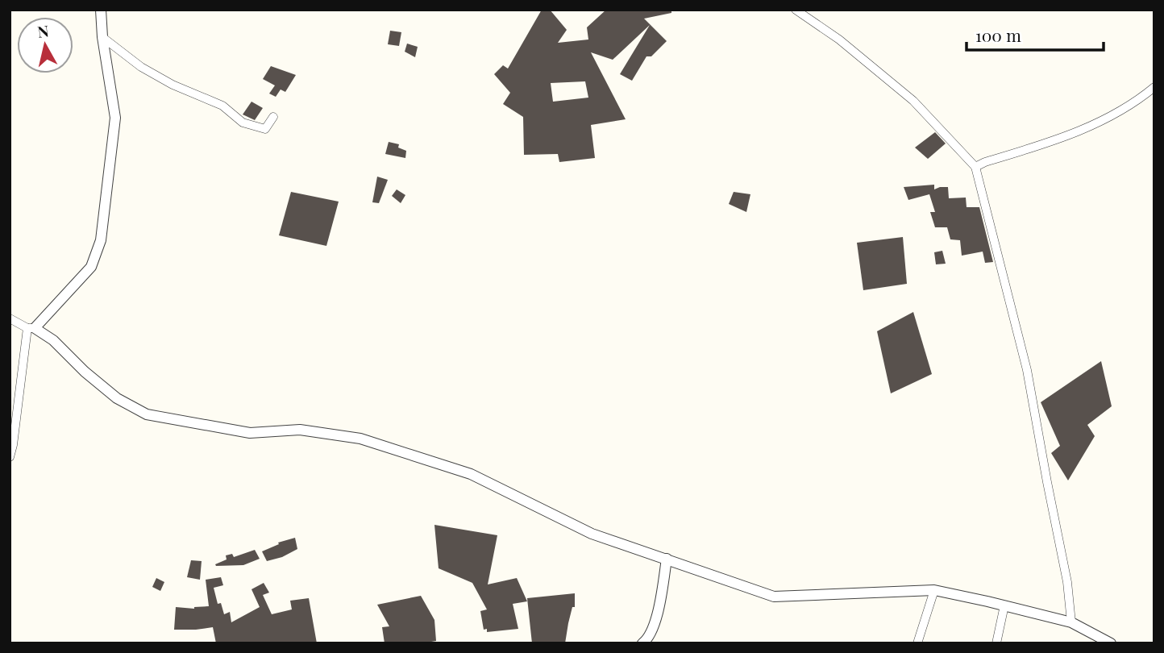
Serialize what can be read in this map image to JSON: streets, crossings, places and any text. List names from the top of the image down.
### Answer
{
  "scale_bar": "100 m",
  "north": "top"
}
